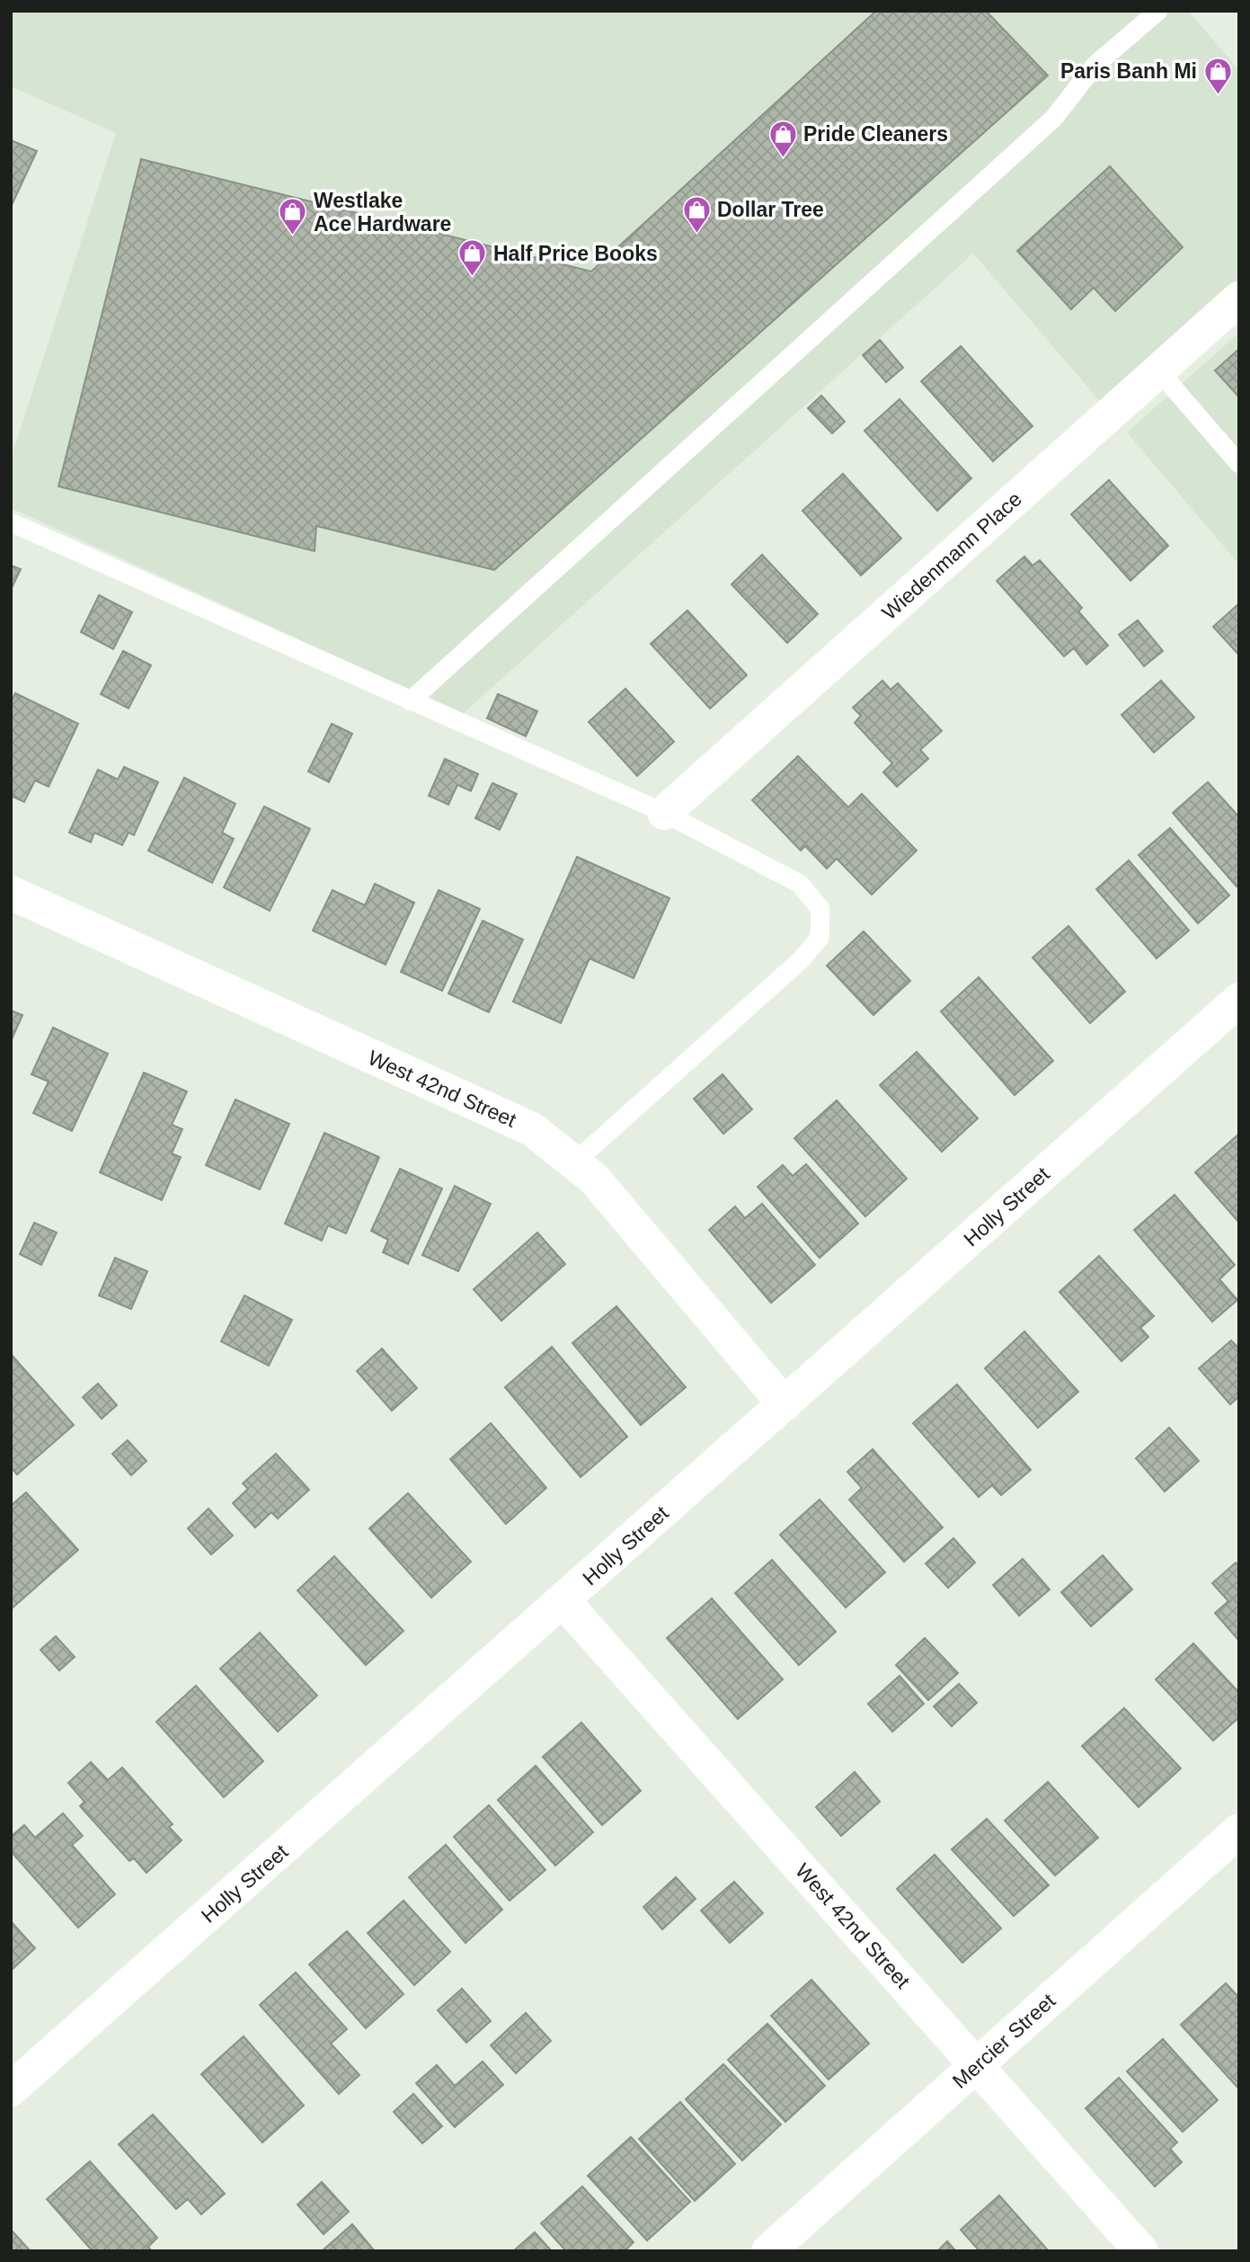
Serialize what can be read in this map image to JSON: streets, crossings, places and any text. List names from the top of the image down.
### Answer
{
  "streets": {
    "street": [
      "Wiedenmann Place",
      "West 42nd Street",
      "Holly Street",
      "Mercier Street"
    ]
  },
  "crossings": [
    ["West 42nd Street", "Holly Street"],
    ["West 42nd Street", "Mercier Street"]
  ],
  "places": {
    "shop": [
      "Paris Banh Mi",
      "Pride Cleaners",
      "Dollar Tree",
      "Westlake Ace Hardware",
      "Half Price Books"
    ]
  }
}
